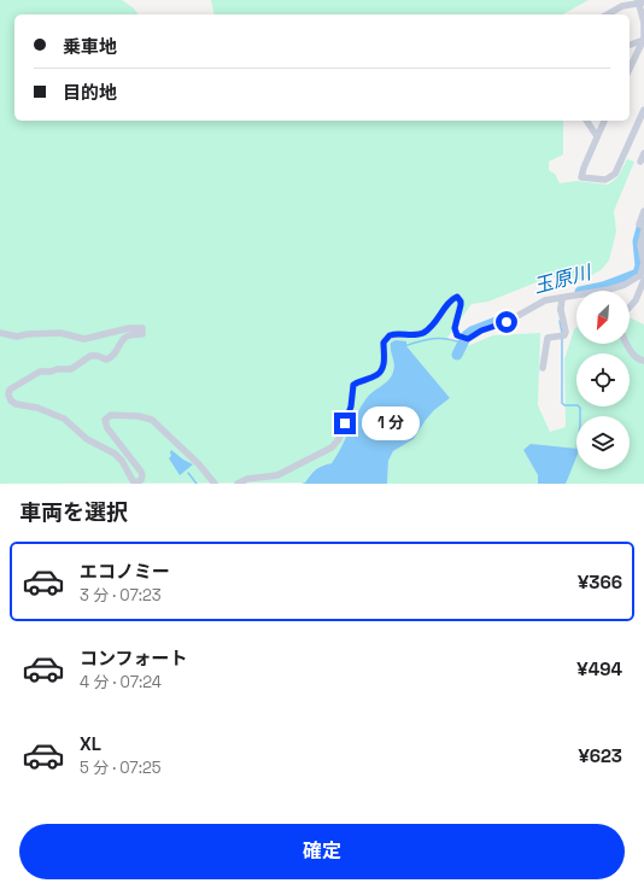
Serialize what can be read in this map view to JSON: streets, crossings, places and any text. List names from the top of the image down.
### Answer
{
  "water": ["玉原川"],
  "north": "bottom left",
  "page": {
    "banner": ["乗車地", "目的地"],
    "bubble": "1 分",
    "heading": "車両を選択",
    "list": [
      {
        "name": "エコノミー",
        "note": "3 分 · 07:23",
        "value": "¥366"
      },
      {
        "name": "コンフォート",
        "note": "4 分 · 07:24",
        "value": "¥494"
      },
      {
        "name": "XL",
        "note": "5 分 · 07:25",
        "value": "¥623"
      }
    ],
    "buttons": "確定"
  }
}
